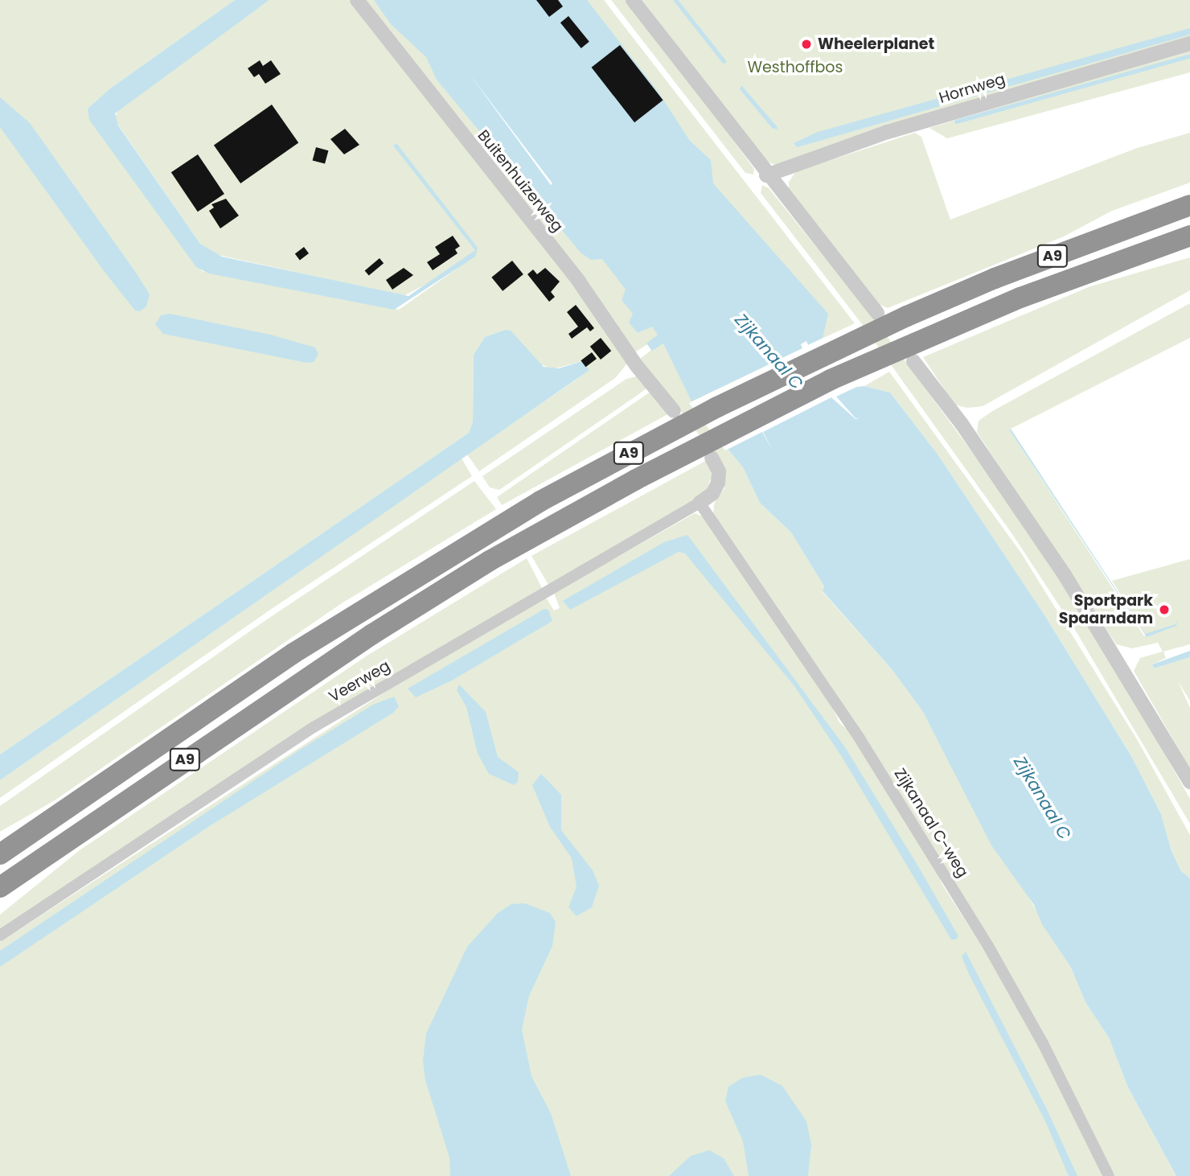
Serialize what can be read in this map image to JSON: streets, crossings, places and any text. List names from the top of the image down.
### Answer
{
  "streets": {
    "highway": ["A9"],
    "street": [
      "Hornweg",
      "Buitenhuizerweg",
      "Veerweg",
      "Zijkanaal C-weg"
    ]
  },
  "crossings": [
    ["Veerweg", "Zijkanaal C-weg"]
  ],
  "water": ["Zijkanaal C"],
  "parks": ["Westhoffbos"],
  "places": ["Wheelerplanet", "Sportpark Spaarndam"]
}
